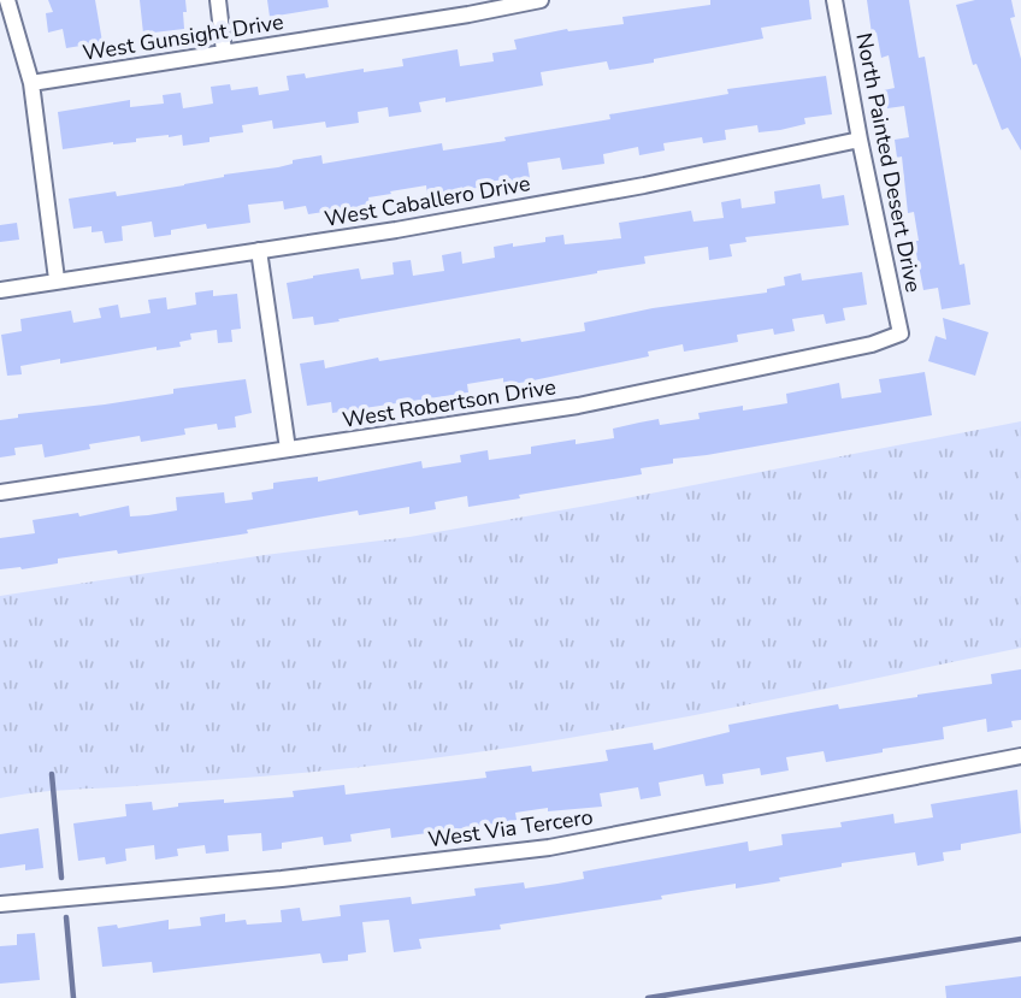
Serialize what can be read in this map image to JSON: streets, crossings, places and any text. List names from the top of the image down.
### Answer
{
  "streets": {
    "street": [
      "West Gunsight Drive",
      "North Painted Desert Drive",
      "West Caballero Drive",
      "West Robertson Drive",
      "West Via Tercero"
    ]
  },
  "crossings": [
    ["North Painted Desert Drive", "West Caballero Drive"],
    ["North Painted Desert Drive", "West Robertson Drive"]
  ]
}
